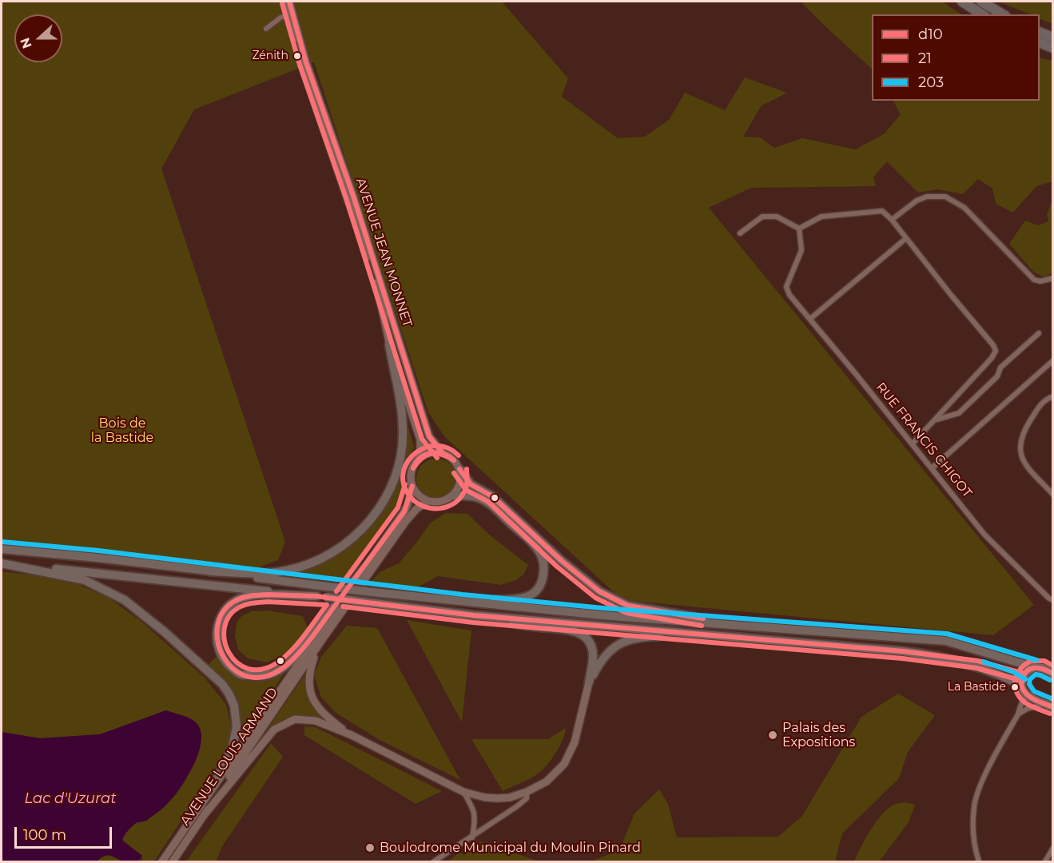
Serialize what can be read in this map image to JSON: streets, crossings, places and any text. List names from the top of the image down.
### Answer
{
  "streets": {
    "main road": ["AVENUE JEAN MONNET", "AVENUE LOUIS ARMAND"],
    "street": ["RUE FRANCIS CHIGOT"]
  },
  "crossings": [
    ["AVENUE JEAN MONNET", "AVENUE LOUIS ARMAND"]
  ],
  "water": ["Lac d'Uzurat"],
  "parks": ["Bois de la Bastide"],
  "places": [
    "Zénith",
    "La Bastide",
    "Palais des Expositions",
    "Boulodrome Municipal du Moulin Pinard"
  ],
  "lines": ["transit line d10", "transit line 21", "transit line 203"],
  "legend": ["d10", "21", "203"],
  "scale_bar": "100 m",
  "north": "left"
}
